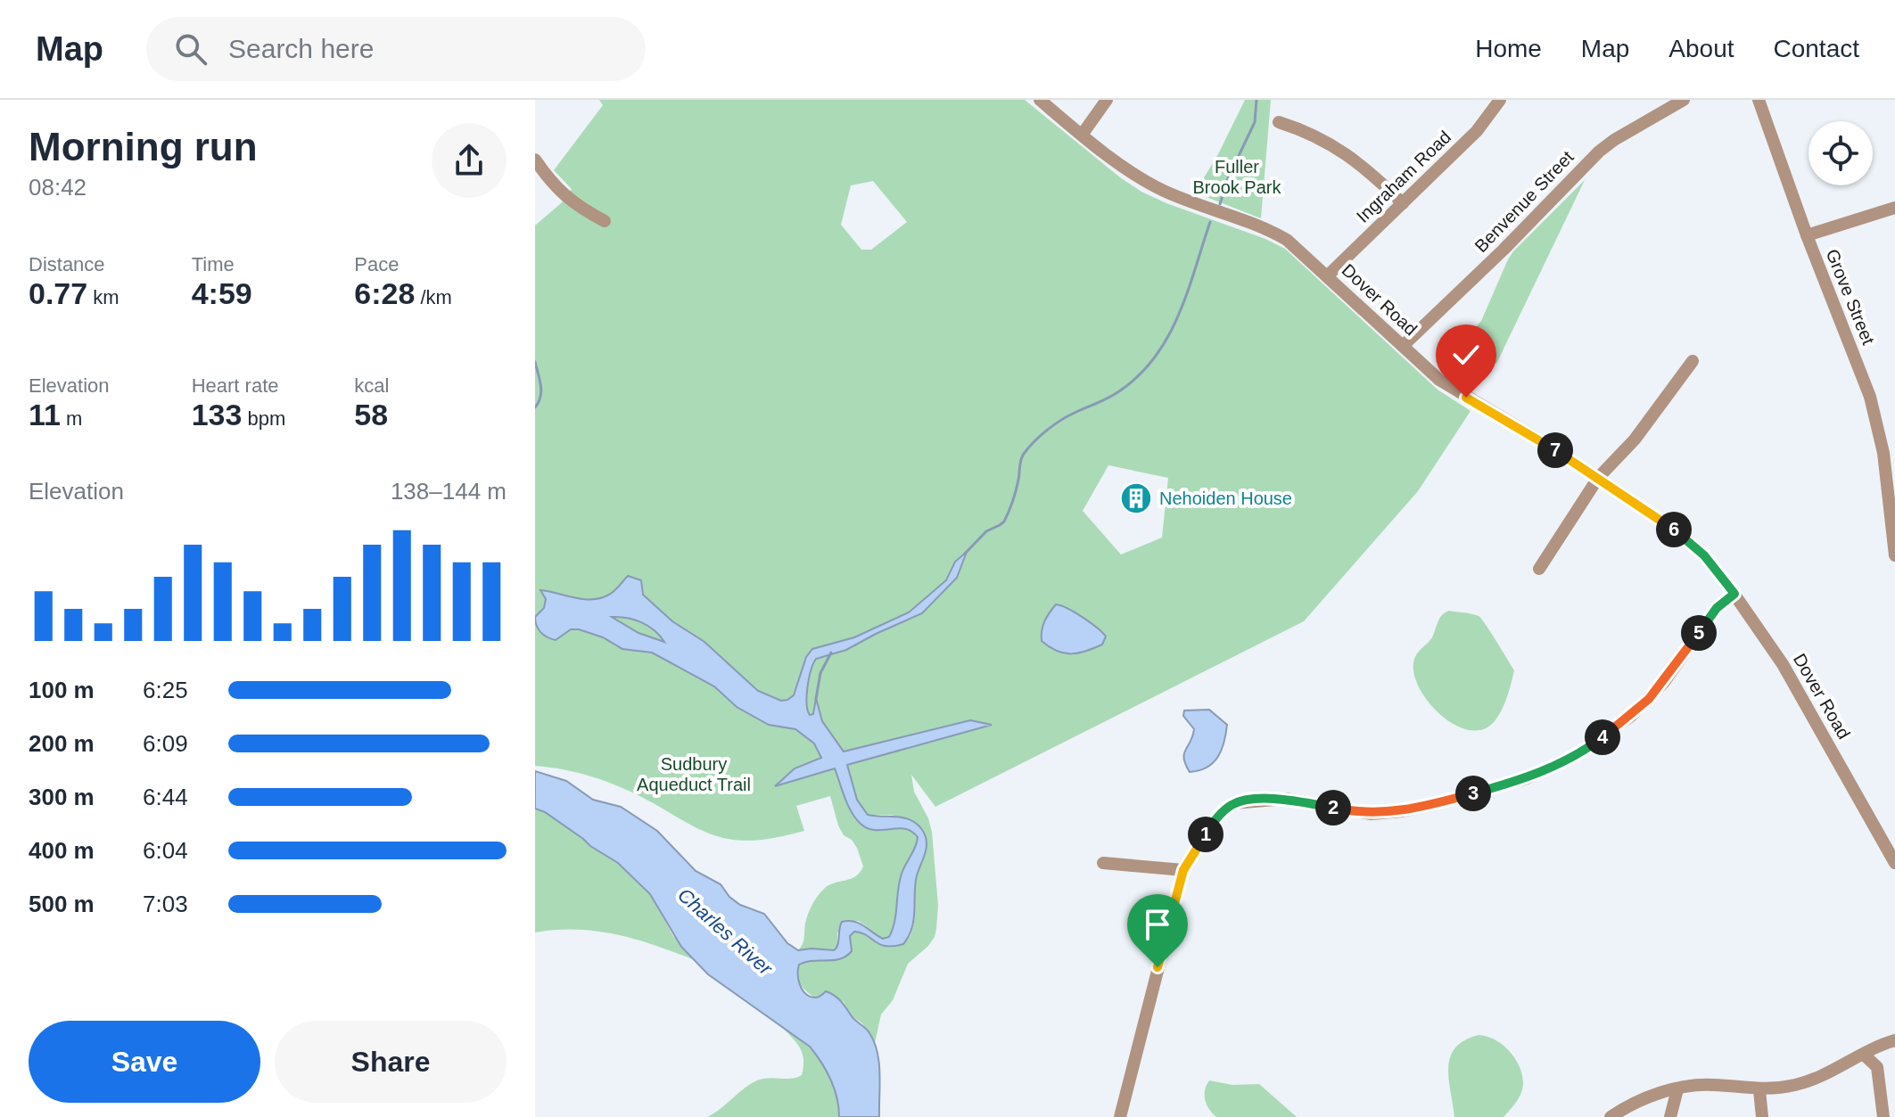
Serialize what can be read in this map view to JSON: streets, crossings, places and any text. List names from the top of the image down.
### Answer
{
  "streets": {
    "street": [
      "Ingraham Road",
      "Benvenue Street",
      "Grove Street",
      "Dover Road"
    ]
  },
  "crossings": [
    ["Ingraham Road", "Dover Road"],
    ["Benvenue Street", "Dover Road"]
  ],
  "water": ["Charles River"],
  "parks": ["Fuller Brook Park", "Sudbury Aqueduct Trail"],
  "places": {
    "building": ["Nehoiden House"]
  },
  "page": {
    "header": "Map",
    "search": "Search here",
    "nav": [
      "Home",
      "Map",
      "About",
      "Contact"
    ],
    "heading": ["Morning run", "08:42"],
    "stats": [
      ["Distance", "0.77 km"],
      ["Time", "4:59"],
      ["Pace", "6:28 /km"],
      ["Elevation", "11 m"],
      ["Heart rate", "133 bpm"],
      ["kcal", "58"]
    ],
    "pins": [
      "7",
      "6",
      "5",
      "4",
      "3",
      "2",
      "1"
    ],
    "chart": ["Elevation", "138–144 m"],
    "list": [
      {
        "name": "100 m",
        "note": "6:25"
      },
      {
        "name": "200 m",
        "note": "6:09"
      },
      {
        "name": "300 m",
        "note": "6:44"
      },
      {
        "name": "400 m",
        "note": "6:04"
      },
      {
        "name": "500 m",
        "note": "7:03"
      }
    ],
    "buttons": ["Save", "Share"]
  }
}
